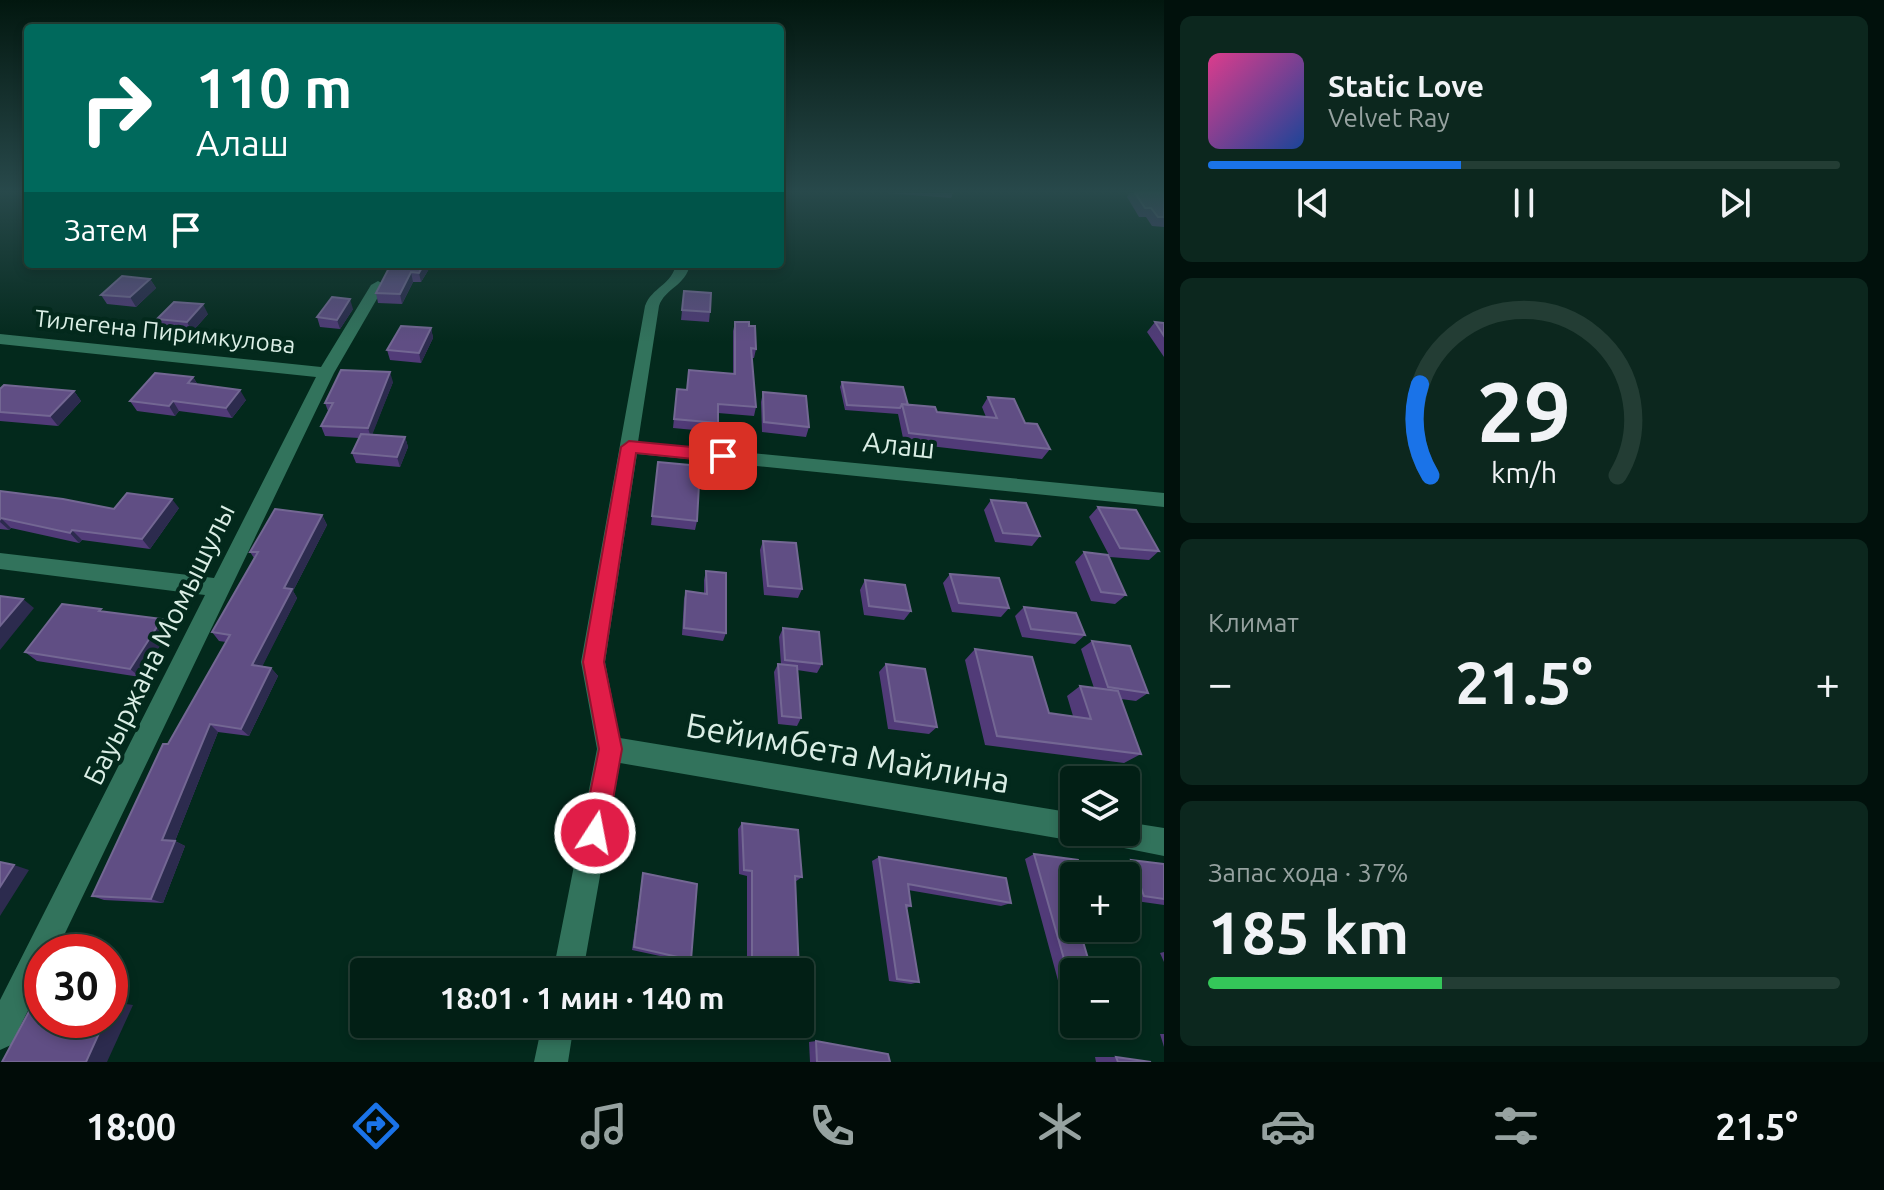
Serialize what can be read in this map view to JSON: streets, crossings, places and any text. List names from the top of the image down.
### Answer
{
  "streets": {
    "street": [
      "Тилегена Пиримкулова",
      "Алаш",
      "Бауыржана Момышулы",
      "Бейимбета Майлина"
    ]
  },
  "crossings": [
    ["Тилегена Пиримкулова", "Бауыржана Момышулы"]
  ],
  "page": {
    "turn": ["110 m", "Алаш"],
    "song": ["Static Love", "Velvet Ray"],
    "then": "Затем",
    "tile": [
      "Климат",
      ["Запас хода · 37%", "185 km"]
    ],
    "heat": ["−", "21.5°", "+"],
    "map_buttons": ["+", "−"],
    "limit": "30",
    "trip": "18:01 · 1 мин · 140 m",
    "tabs": ["18:00", "21.5°"],
    "gauge": ["29", "km/h"]
  }
}
